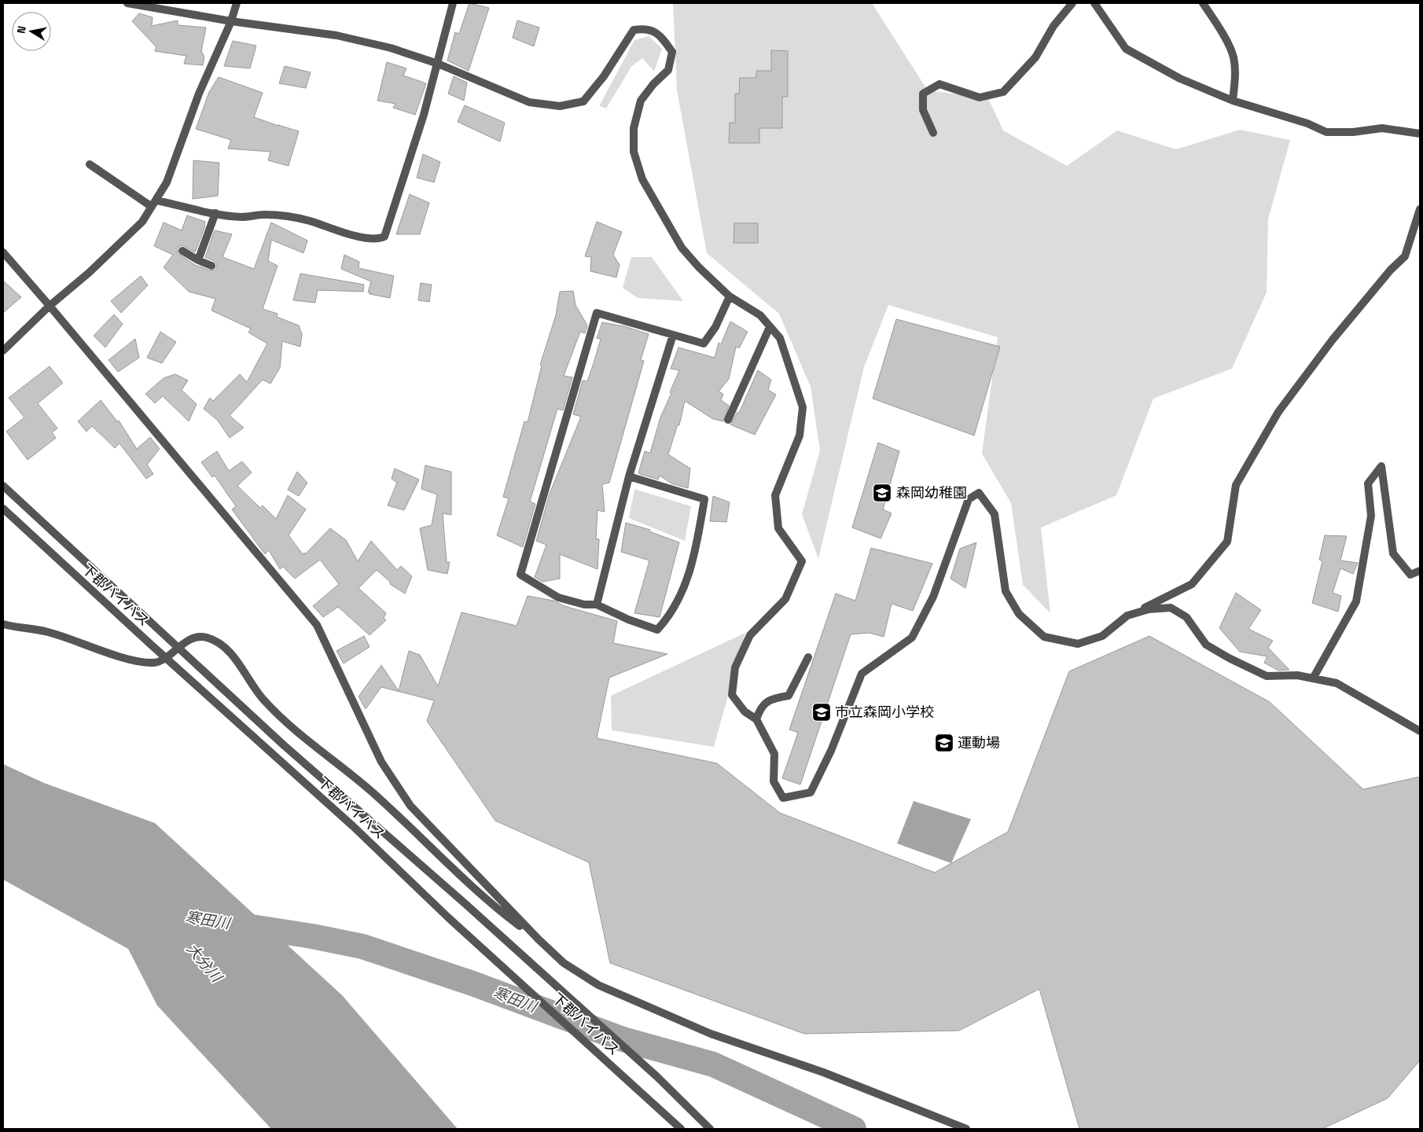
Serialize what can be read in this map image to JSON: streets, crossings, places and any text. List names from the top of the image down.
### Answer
{
  "streets": {
    "street": ["下郡バイパス"]
  },
  "water": ["寒田川", "大分川"],
  "places": {
    "school or university": ["森岡幼稚園", "市立森岡小学校", "運動場"]
  },
  "north": "left"
}
